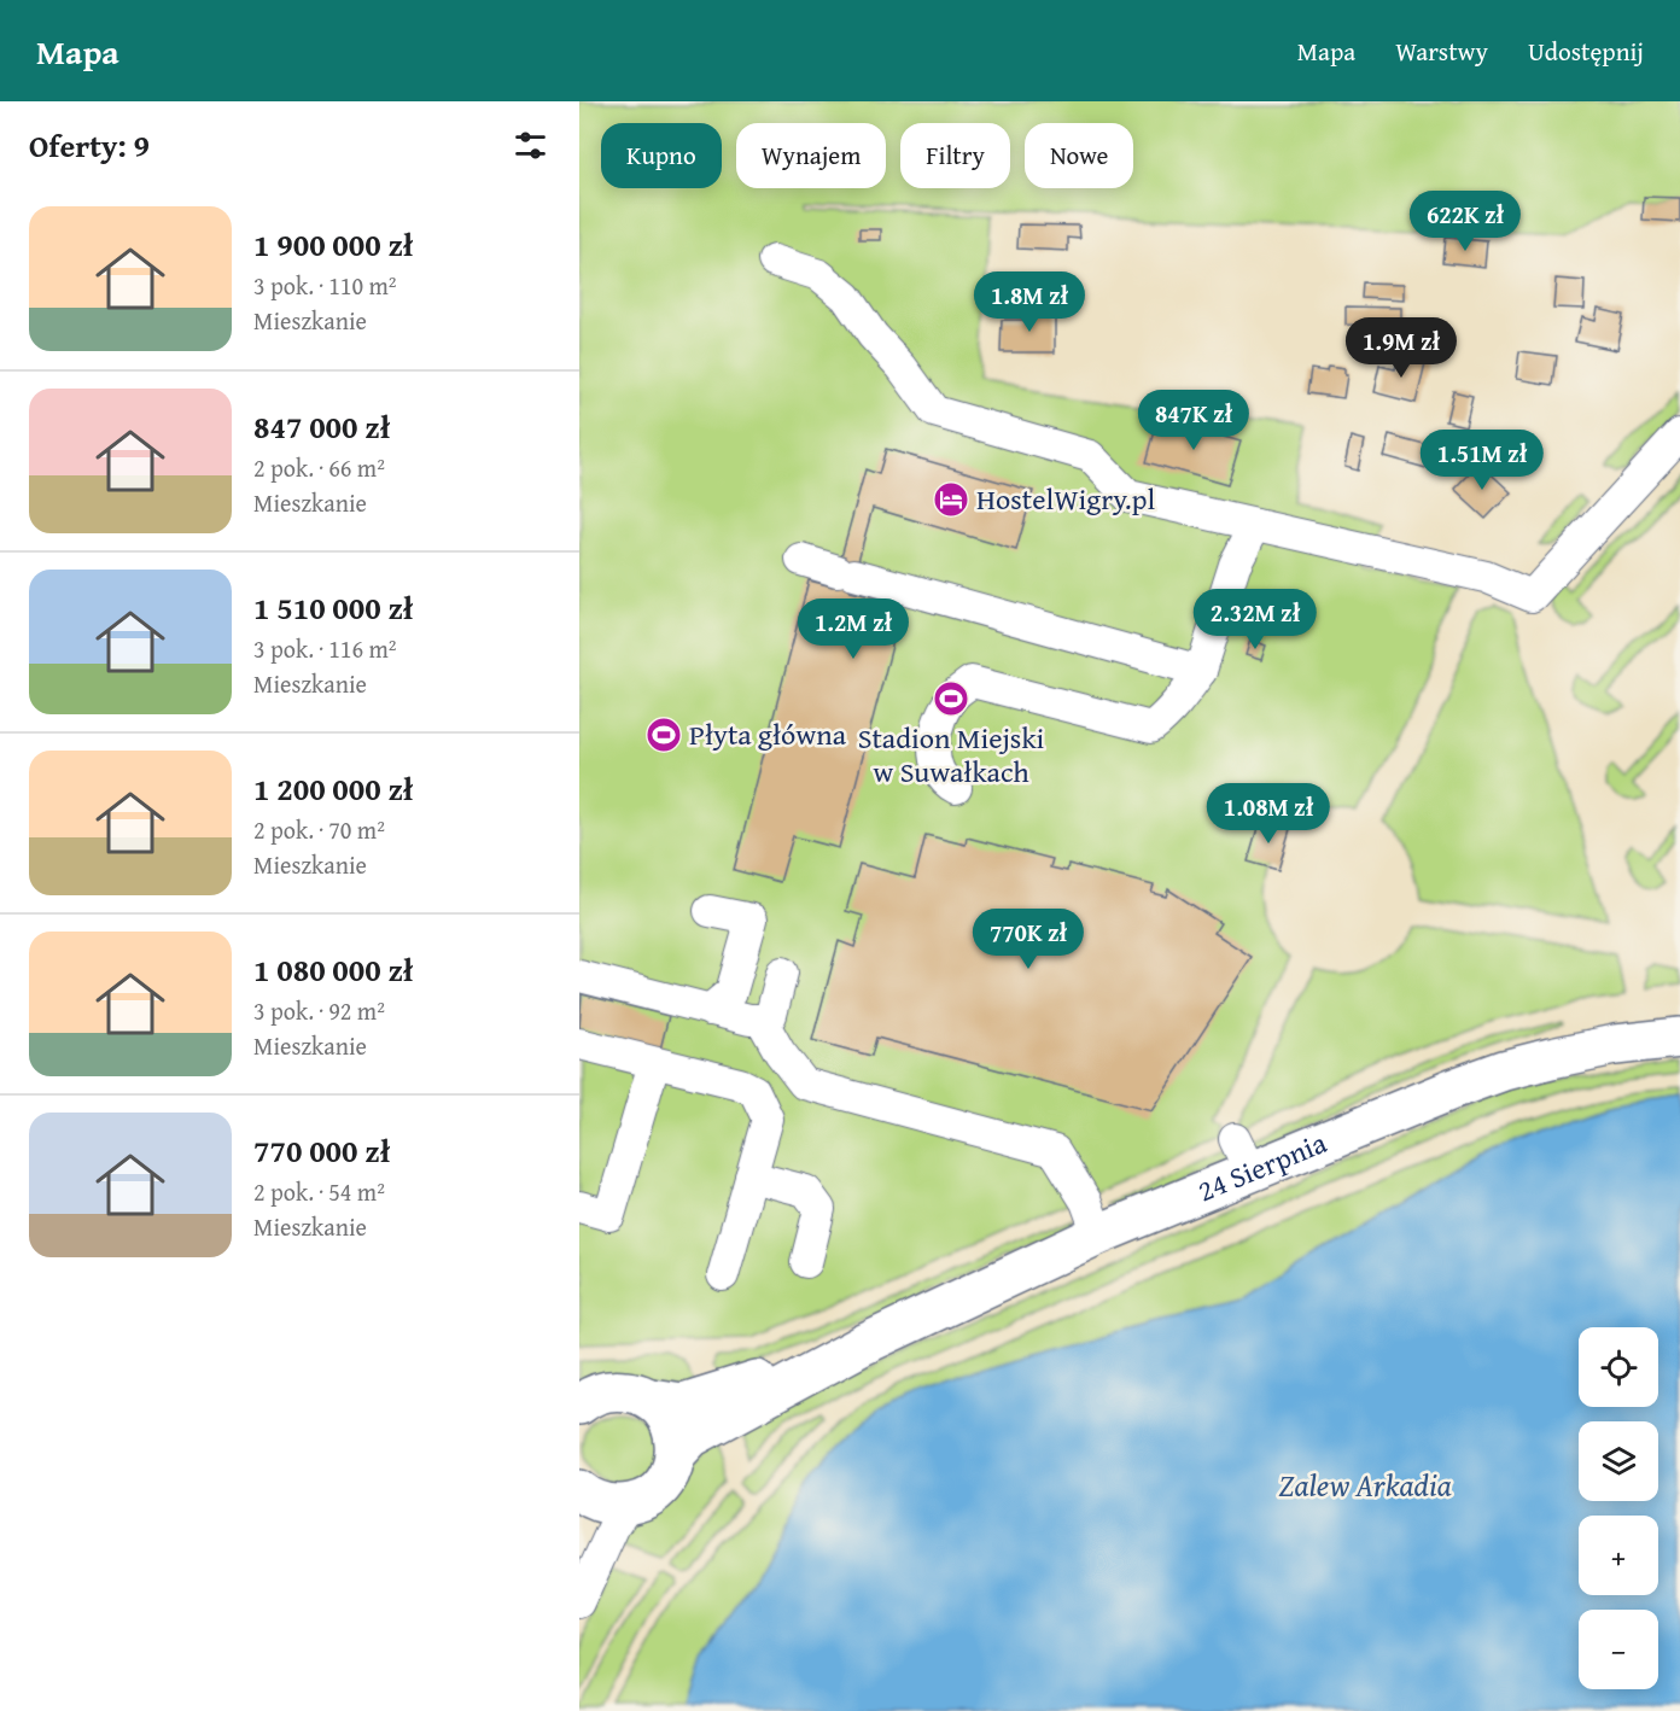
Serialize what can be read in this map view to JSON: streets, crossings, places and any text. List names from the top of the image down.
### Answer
{
  "streets": {
    "main road": ["24 Sierpnia"]
  },
  "water": ["Zalew Arkadia"],
  "places": {
    "hotel": ["HostelWigry.pl"],
    "sports": ["Stadion Miejski w Suwałkach", "Płyta główna"]
  },
  "page": {
    "header": "Mapa",
    "nav": ["Mapa", "Warstwy", "Udostępnij"],
    "heading": "Oferty: 9",
    "chip": [
      "Kupno",
      "Wynajem",
      "Filtry",
      "Nowe"
    ],
    "list": [
      {
        "name": "1 900 000 zł",
        "note": "3 pok. · 110 m² · Mieszkanie"
      },
      {
        "name": "847 000 zł",
        "note": "2 pok. · 66 m² · Mieszkanie"
      },
      {
        "name": "1 510 000 zł",
        "note": "3 pok. · 116 m² · Mieszkanie"
      },
      {
        "name": "1 200 000 zł",
        "note": "2 pok. · 70 m² · Mieszkanie"
      },
      {
        "name": "1 080 000 zł",
        "note": "3 pok. · 92 m² · Mieszkanie"
      },
      {
        "name": "770 000 zł",
        "note": "2 pok. · 54 m² · Mieszkanie"
      }
    ],
    "price": [
      "622K zł",
      "1.8M zł",
      "1.9M zł",
      "847K zł",
      "1.51M zł",
      "2.32M zł",
      "1.2M zł",
      "1.08M zł",
      "770K zł"
    ],
    "map_buttons": ["+", "−"]
  }
}
